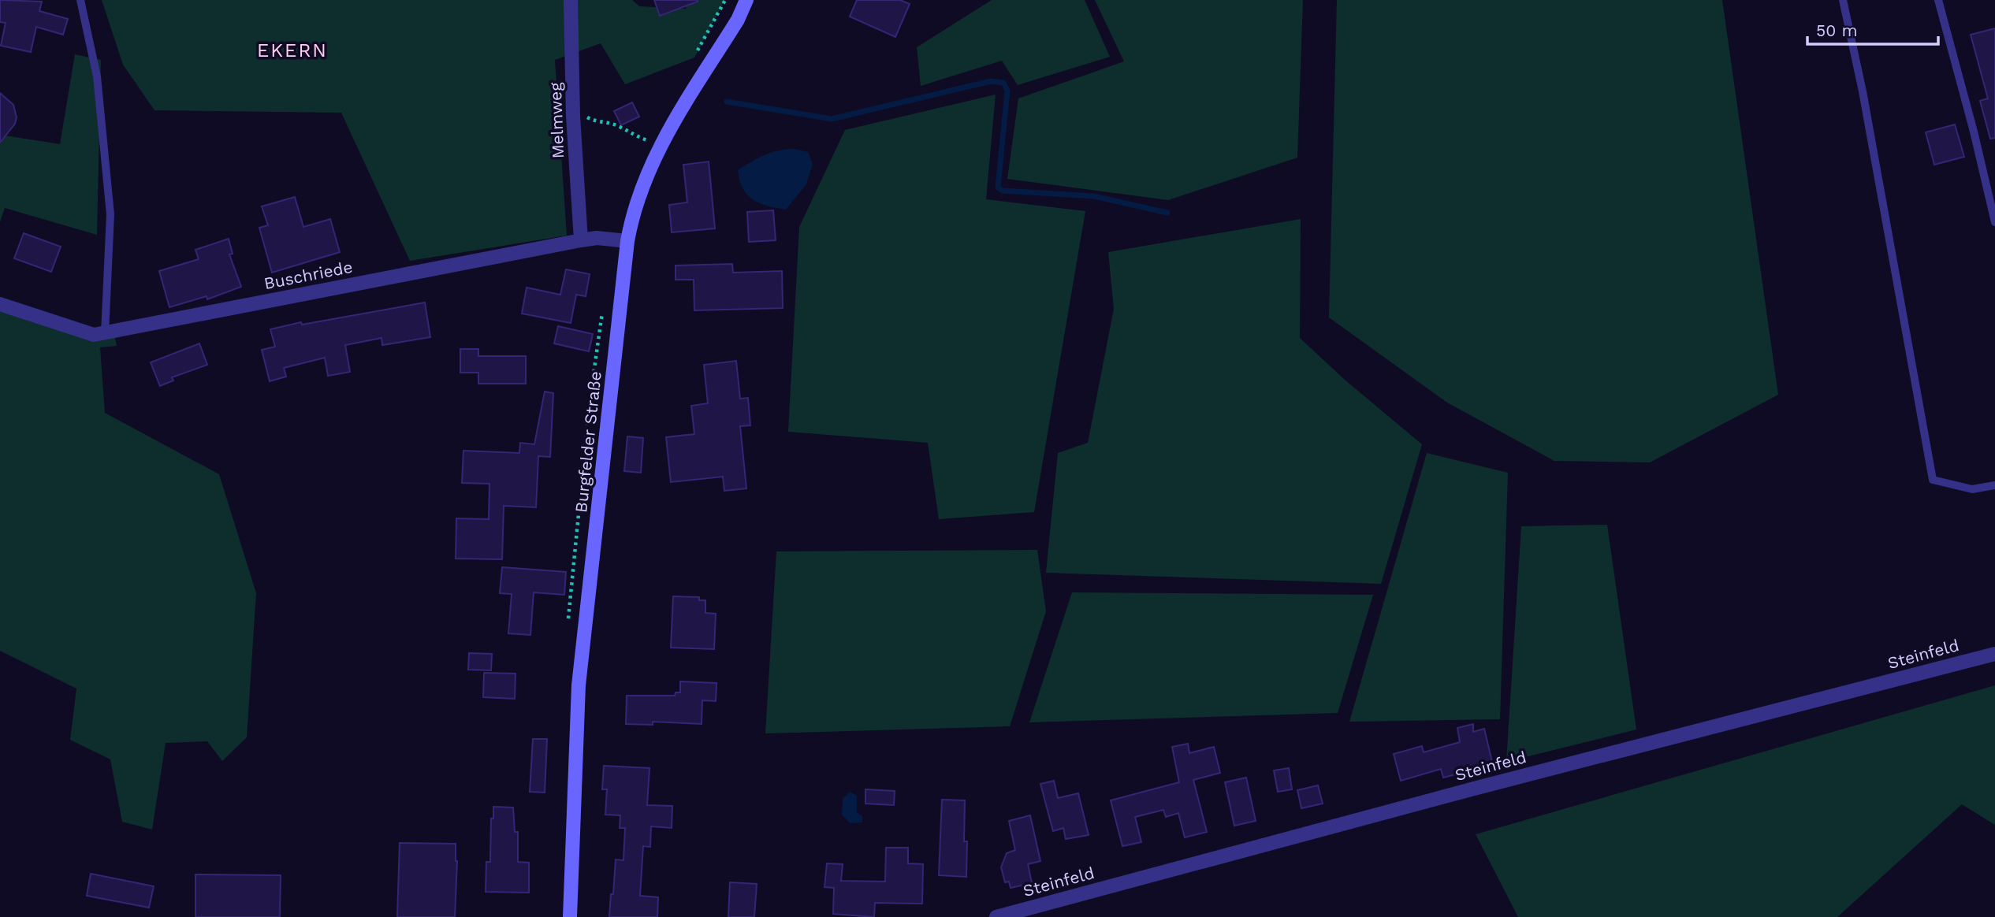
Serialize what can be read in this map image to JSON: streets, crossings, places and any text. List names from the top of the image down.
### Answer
{
  "streets": {
    "street": [
      "Melmweg",
      "Buschriede",
      "Burgfelder Straße",
      "Steinfeld"
    ]
  },
  "crossings": [
    ["Melmweg", "Buschriede"],
    ["Buschriede", "Burgfelder Straße"]
  ],
  "districts": ["EKERN"],
  "scale_bar": "50 m"
}
